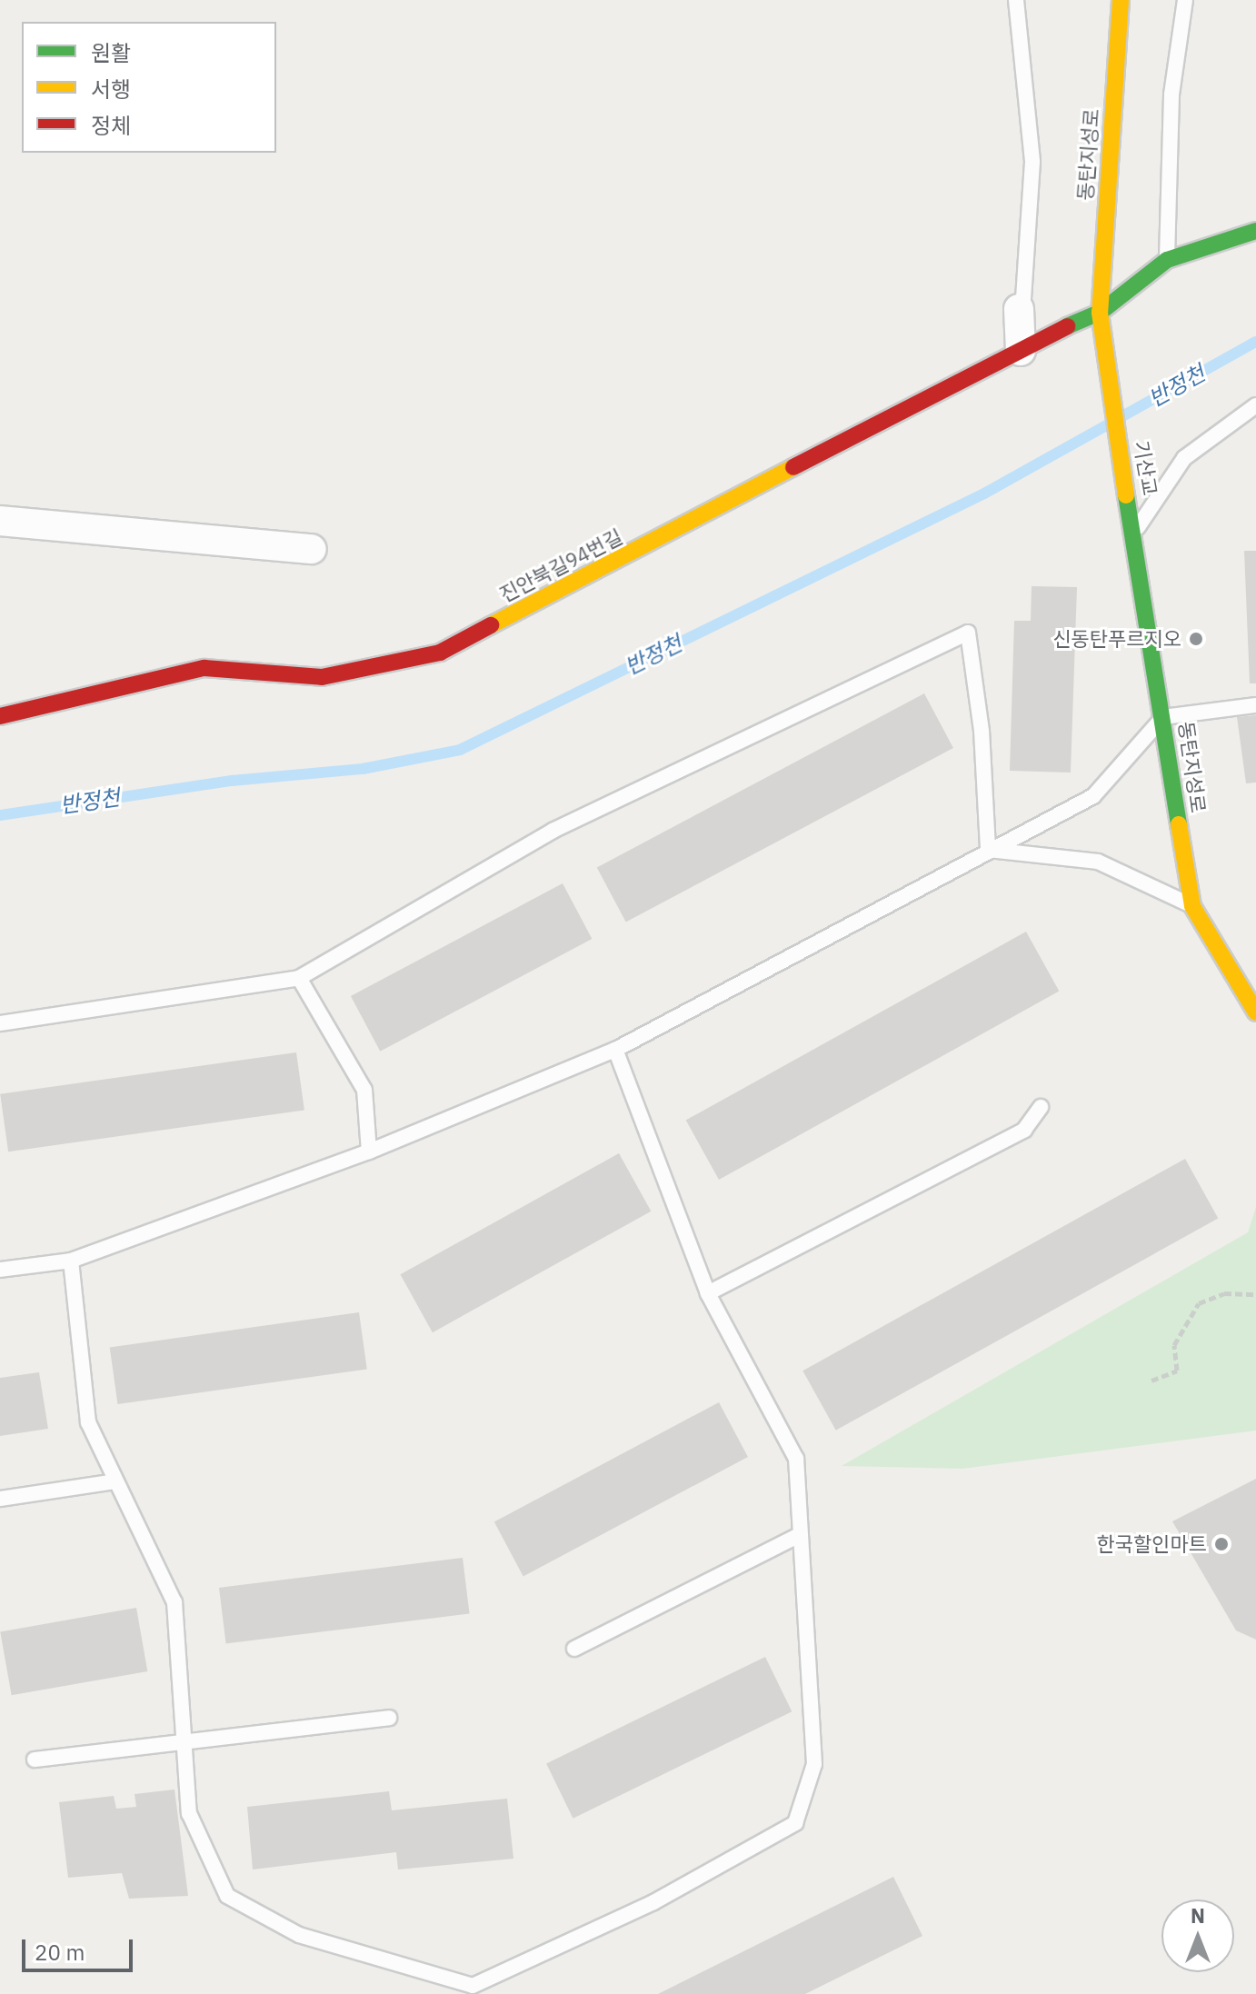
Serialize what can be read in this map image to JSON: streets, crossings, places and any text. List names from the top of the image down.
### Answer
{
  "streets": {
    "street": ["동탄지성로", "기산교", "진안북길94번길"]
  },
  "crossings": [
    ["동탄지성로", "기산교"],
    ["동탄지성로", "진안북길94번길"]
  ],
  "water": ["반정천"],
  "places": ["신동탄푸르지오", "한국할인마트"],
  "legend": ["원활", "서행", "정체"],
  "scale_bar": "20 m",
  "north": "top"
}
